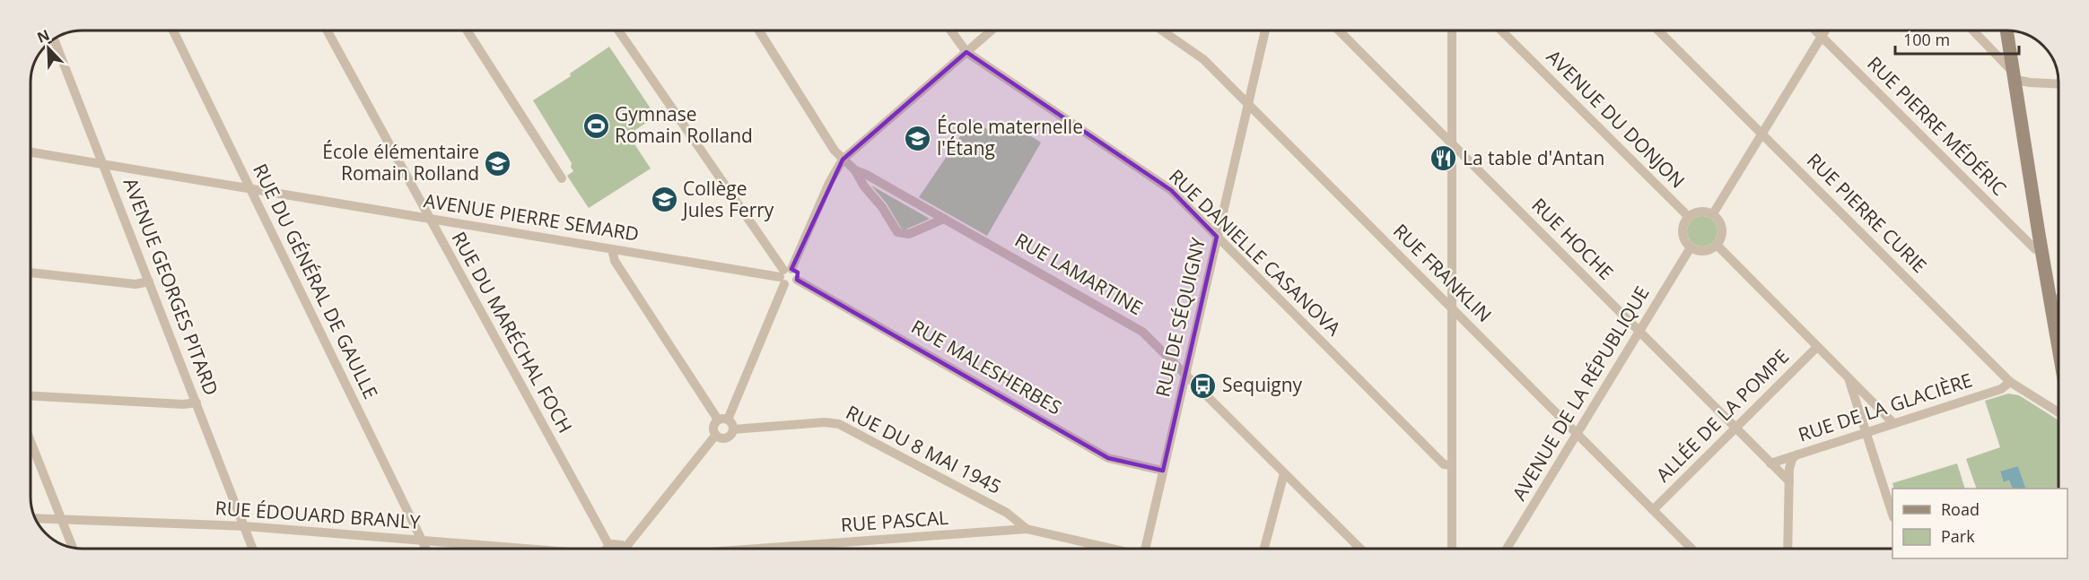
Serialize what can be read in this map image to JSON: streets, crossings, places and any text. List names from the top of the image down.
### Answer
{
  "streets": {
    "street": [
      "AVENUE DU DONJON",
      "RUE PIERRE MÉDÉRIC",
      "RUE PIERRE CURIE",
      "AVENUE PIERRE SEMARD",
      "RUE HOCHE",
      "RUE DANIELLE CASANOVA",
      "RUE FRANKLIN",
      "RUE LAMARTINE",
      "RUE DU GÉNÉRAL DE GAULLE",
      "AVENUE GEORGES PITARD",
      "RUE DE SÉQUIGNY",
      "RUE DU MARÉCHAL FOCH",
      "RUE MALESHERBES",
      "AVENUE DE LA RÉPUBLIQUE",
      "RUE DE LA GLACIÈRE",
      "ALLÉE DE LA POMPE",
      "RUE DU 8 MAI 1945",
      "RUE ÉDOUARD BRANLY",
      "RUE PASCAL"
    ]
  },
  "crossings": [
    ["AVENUE DU DONJON", "AVENUE DE LA RÉPUBLIQUE"],
    ["RUE PIERRE CURIE", "RUE DE LA GLACIÈRE"],
    ["AVENUE PIERRE SEMARD", "RUE DU GÉNÉRAL DE GAULLE"],
    ["AVENUE PIERRE SEMARD", "AVENUE GEORGES PITARD"],
    ["AVENUE PIERRE SEMARD", "RUE DU MARÉCHAL FOCH"],
    ["AVENUE PIERRE SEMARD", "RUE MALESHERBES"],
    ["RUE HOCHE", "AVENUE DE LA RÉPUBLIQUE"],
    ["RUE HOCHE", "RUE DE LA GLACIÈRE"],
    ["RUE HOCHE", "ALLÉE DE LA POMPE"],
    ["RUE DANIELLE CASANOVA", "RUE DE SÉQUIGNY"],
    ["RUE FRANKLIN", "RUE DE SÉQUIGNY"],
    ["RUE FRANKLIN", "AVENUE DE LA RÉPUBLIQUE"],
    ["RUE FRANKLIN", "ALLÉE DE LA POMPE"],
    ["RUE LAMARTINE", "RUE DE SÉQUIGNY"],
    ["RUE DU GÉNÉRAL DE GAULLE", "RUE ÉDOUARD BRANLY"],
    ["AVENUE GEORGES PITARD", "RUE ÉDOUARD BRANLY"],
    ["RUE DE SÉQUIGNY", "RUE MALESHERBES"],
    ["RUE DU 8 MAI 1945", "RUE PASCAL"]
  ],
  "places": {
    "sports": ["Gymnase Romain Rolland"],
    "school or university": ["École maternelle l'Étang", "École élémentaire Romain Rolland", "Collège Jules Ferry"],
    "restaurant": ["La table d'Antan"],
    "bus stop": ["Sequigny"]
  },
  "legend": ["Road", "Park"],
  "scale_bar": "100 m",
  "north": "top left"
}
